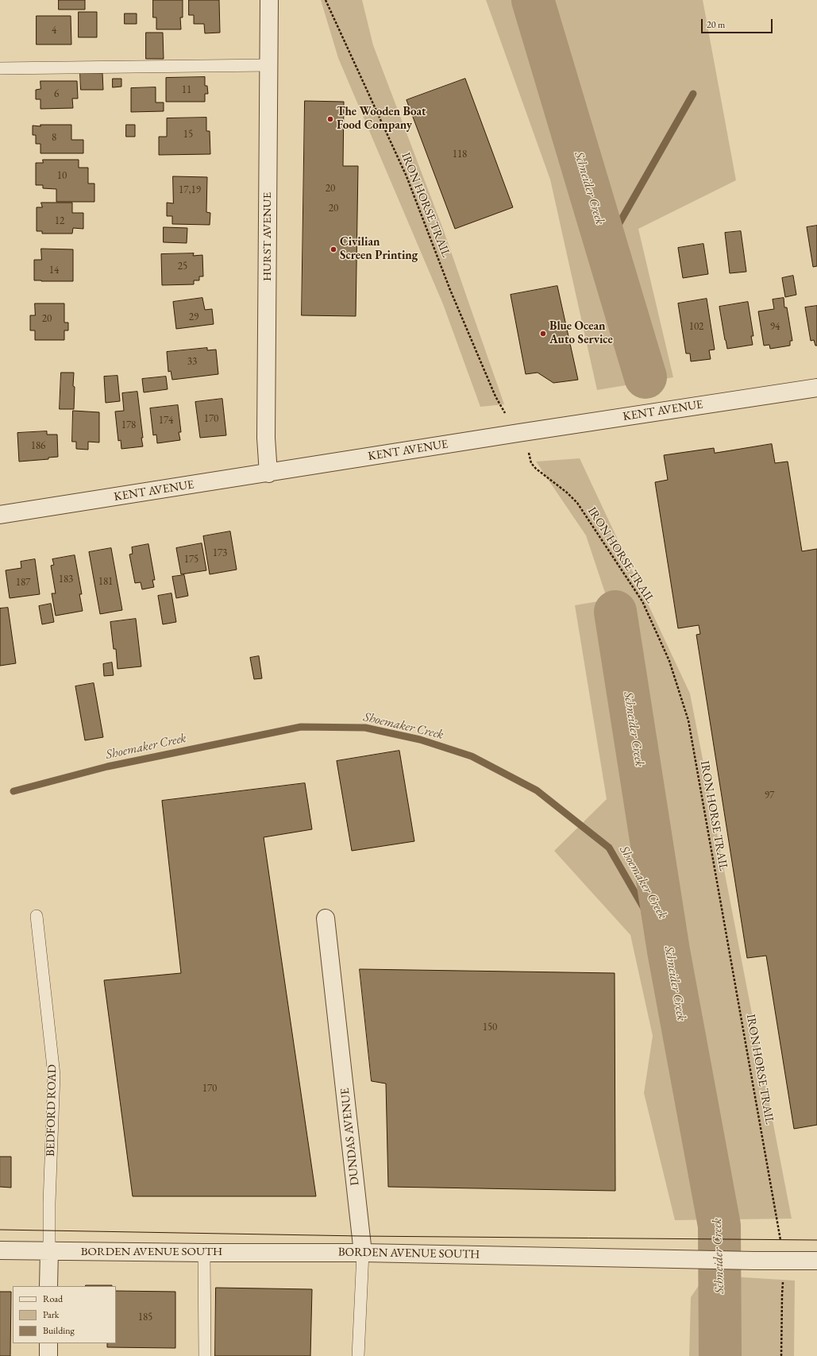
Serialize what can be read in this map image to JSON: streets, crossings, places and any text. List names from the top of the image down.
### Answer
{
  "streets": {
    "street": [
      "HURST AVENUE",
      "KENT AVENUE",
      "BEDFORD ROAD",
      "DUNDAS AVENUE",
      "BORDEN AVENUE SOUTH"
    ],
    "path": ["IRON HORSE TRAIL"]
  },
  "crossings": [
    ["HURST AVENUE", "KENT AVENUE"],
    ["BEDFORD ROAD", "BORDEN AVENUE SOUTH"],
    ["DUNDAS AVENUE", "BORDEN AVENUE SOUTH"]
  ],
  "water": ["Schneider Creek", "Shoemaker Creek"],
  "places": ["The Wooden Boat Food Company", "Civilian Screen Printing", "Blue Ocean Auto Service"],
  "house_numbers": [
    "4",
    "11",
    "6",
    "15",
    "8",
    "118",
    "10",
    "20",
    "17,19",
    "20",
    "12",
    "25",
    "14",
    "29",
    "20",
    "102",
    "94",
    "33",
    "170",
    "174",
    "178",
    "186",
    "173",
    "175",
    "183",
    "181",
    "187",
    "97",
    "150",
    "170",
    "185"
  ],
  "legend": ["Road", "Park", "Building"],
  "scale_bar": "20 m"
}
